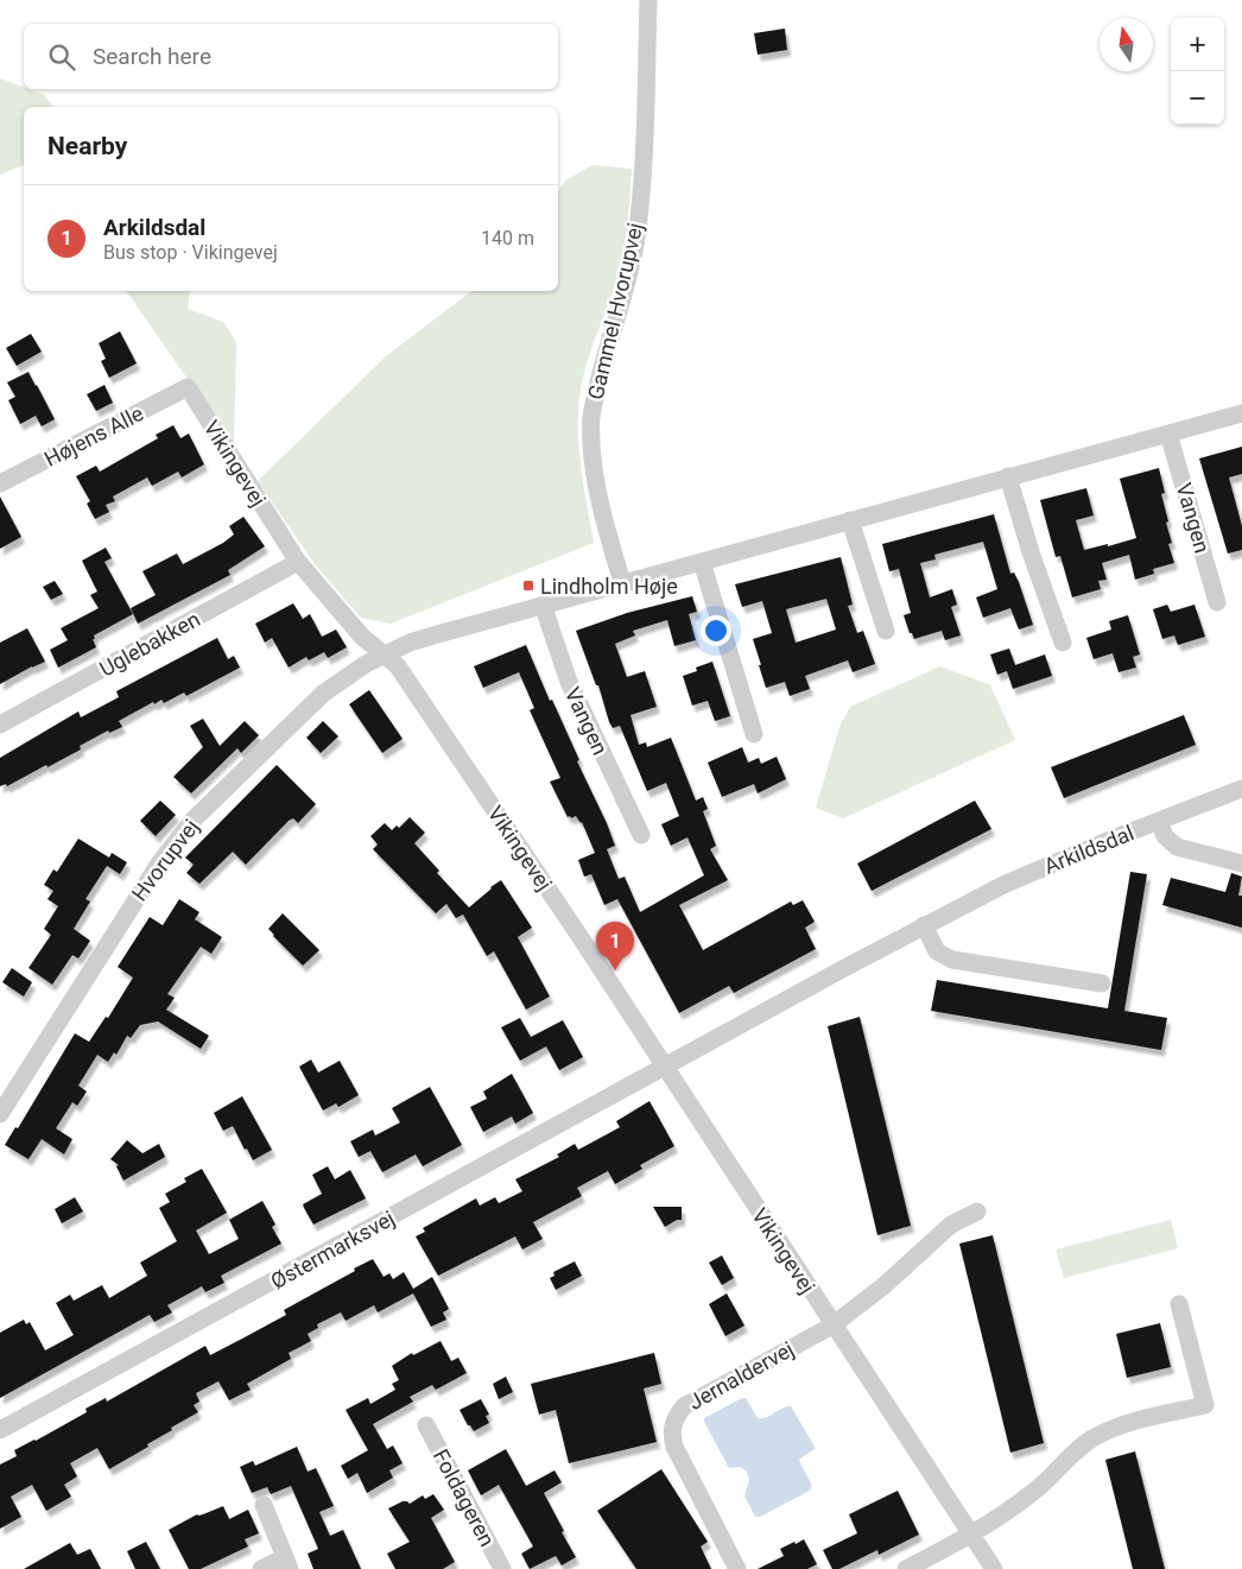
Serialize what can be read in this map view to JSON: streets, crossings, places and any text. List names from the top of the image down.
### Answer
{
  "streets": {
    "street": [
      "Gammel Hvorupvej",
      "Højens Alle",
      "Vikingevej",
      "Vangen",
      "Uglebakken",
      "Arkildsdal",
      "Hvorupvej",
      "Østermarksvej",
      "Jernaldervej",
      "Foldageren"
    ]
  },
  "crossings": [
    ["Højens Alle", "Vikingevej"],
    ["Vikingevej", "Uglebakken"],
    ["Vikingevej", "Arkildsdal"],
    ["Vikingevej", "Hvorupvej"],
    ["Vikingevej", "Østermarksvej"],
    ["Vikingevej", "Jernaldervej"],
    ["Arkildsdal", "Østermarksvej"]
  ],
  "places": {
    "transit": ["Lindholm Høje"]
  },
  "north": "top",
  "page": {
    "map_buttons": ["+", "−"],
    "search": "Search here",
    "heading": "Nearby",
    "list": [
      {
        "mark": "1",
        "name": "Arkildsdal",
        "note": "Bus stop · Vikingevej",
        "value": "140 m"
      }
    ],
    "pins": "1"
  }
}
